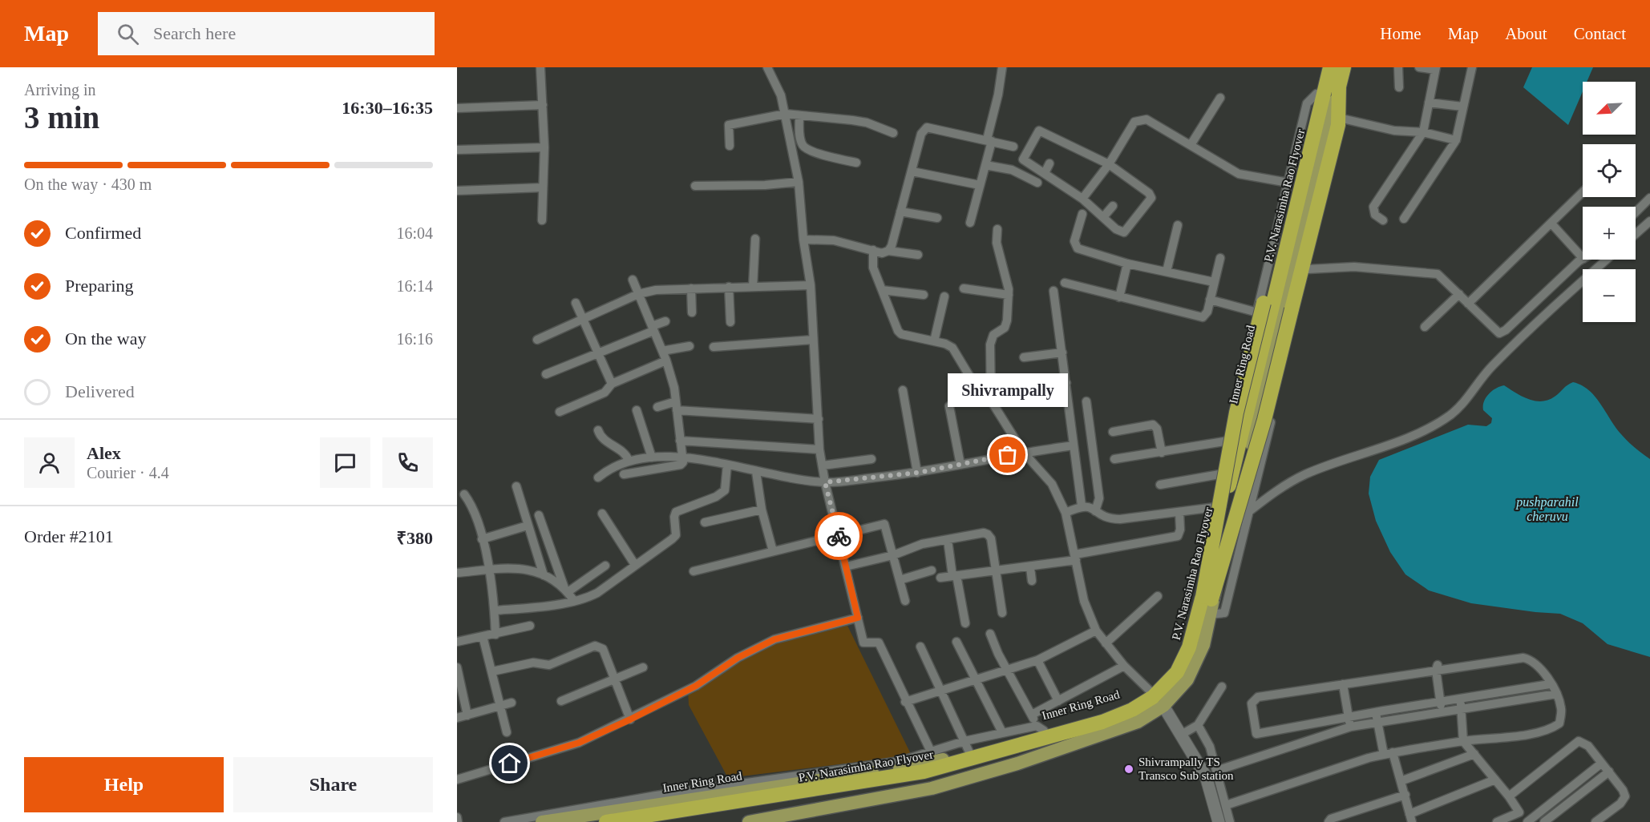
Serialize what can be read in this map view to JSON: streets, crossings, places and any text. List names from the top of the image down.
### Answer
{
  "streets": {
    "highway": ["P.V. Narasimha Rao Flyover", "Inner Ring Road"]
  },
  "water": ["pushparahil cheruvu"],
  "places": ["Shivrampally", "Shivrampally TS Transco Sub station"],
  "north": "bottom left",
  "page": {
    "header": "Map",
    "search": "Search here",
    "nav": [
      "Home",
      "Map",
      "About",
      "Contact"
    ],
    "heading": ["3 min", "Arriving in", "16:30–16:35"],
    "panel": [
      "Alex",
      "Courier · 4.4",
      "Order #2101",
      "₹380"
    ],
    "map_buttons": ["+", "−"],
    "bar": "On the way · 430 m",
    "list": [
      ["Confirmed", "16:04"],
      ["Preparing", "16:14"],
      ["On the way", "16:16"],
      "Delivered"
    ],
    "bubble": "Shivrampally",
    "buttons": ["Help", "Share"]
  }
}
